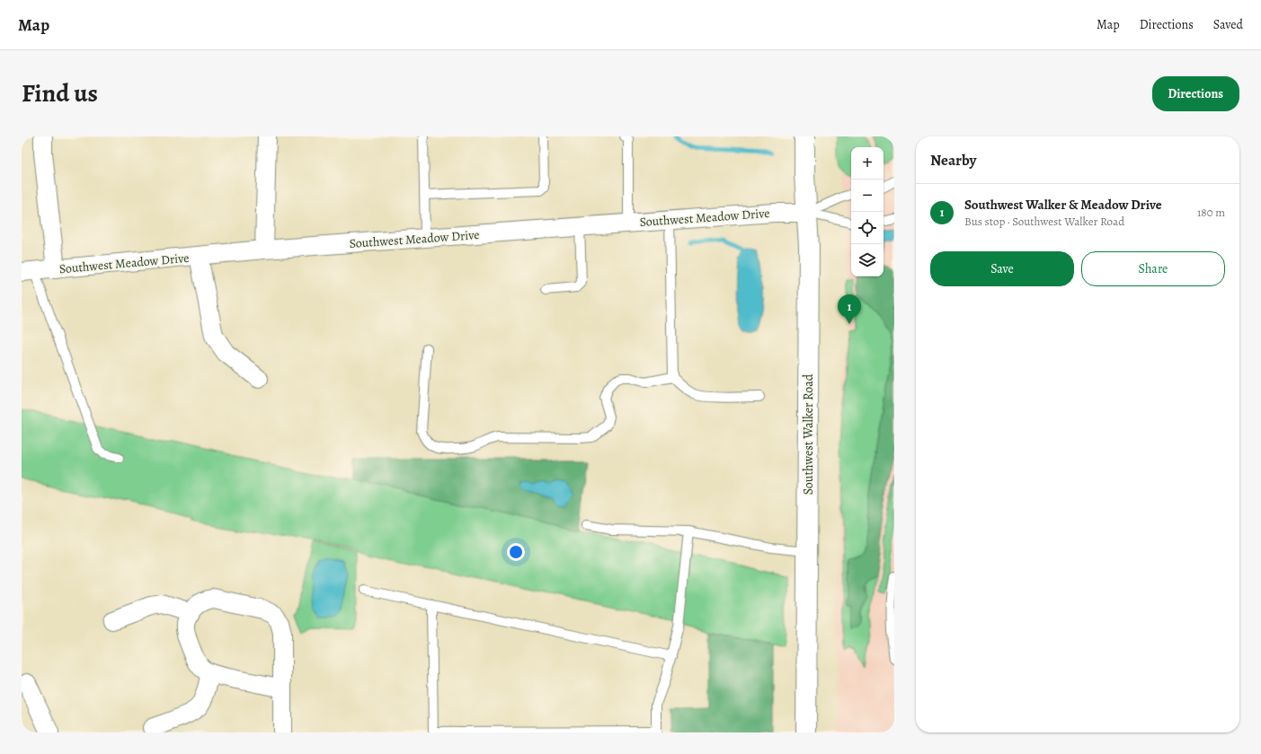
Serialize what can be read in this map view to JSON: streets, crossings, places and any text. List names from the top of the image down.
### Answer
{
  "streets": {
    "main road": ["Southwest Walker Road"],
    "street": ["Southwest Meadow Drive"]
  },
  "crossings": [
    ["Southwest Meadow Drive", "Southwest Walker Road"]
  ],
  "page": {
    "header": "Map",
    "nav": ["Map", "Directions", "Saved"],
    "title": "Find us",
    "buttons": [
      "Directions",
      ["Save", "Share"]
    ],
    "heading": "Nearby",
    "map_buttons": ["+", "−"],
    "list": [
      {
        "mark": "1",
        "name": "Southwest Walker & Meadow Drive",
        "note": "Bus stop · Southwest Walker Road",
        "value": "180 m"
      }
    ],
    "pins": "1"
  }
}
